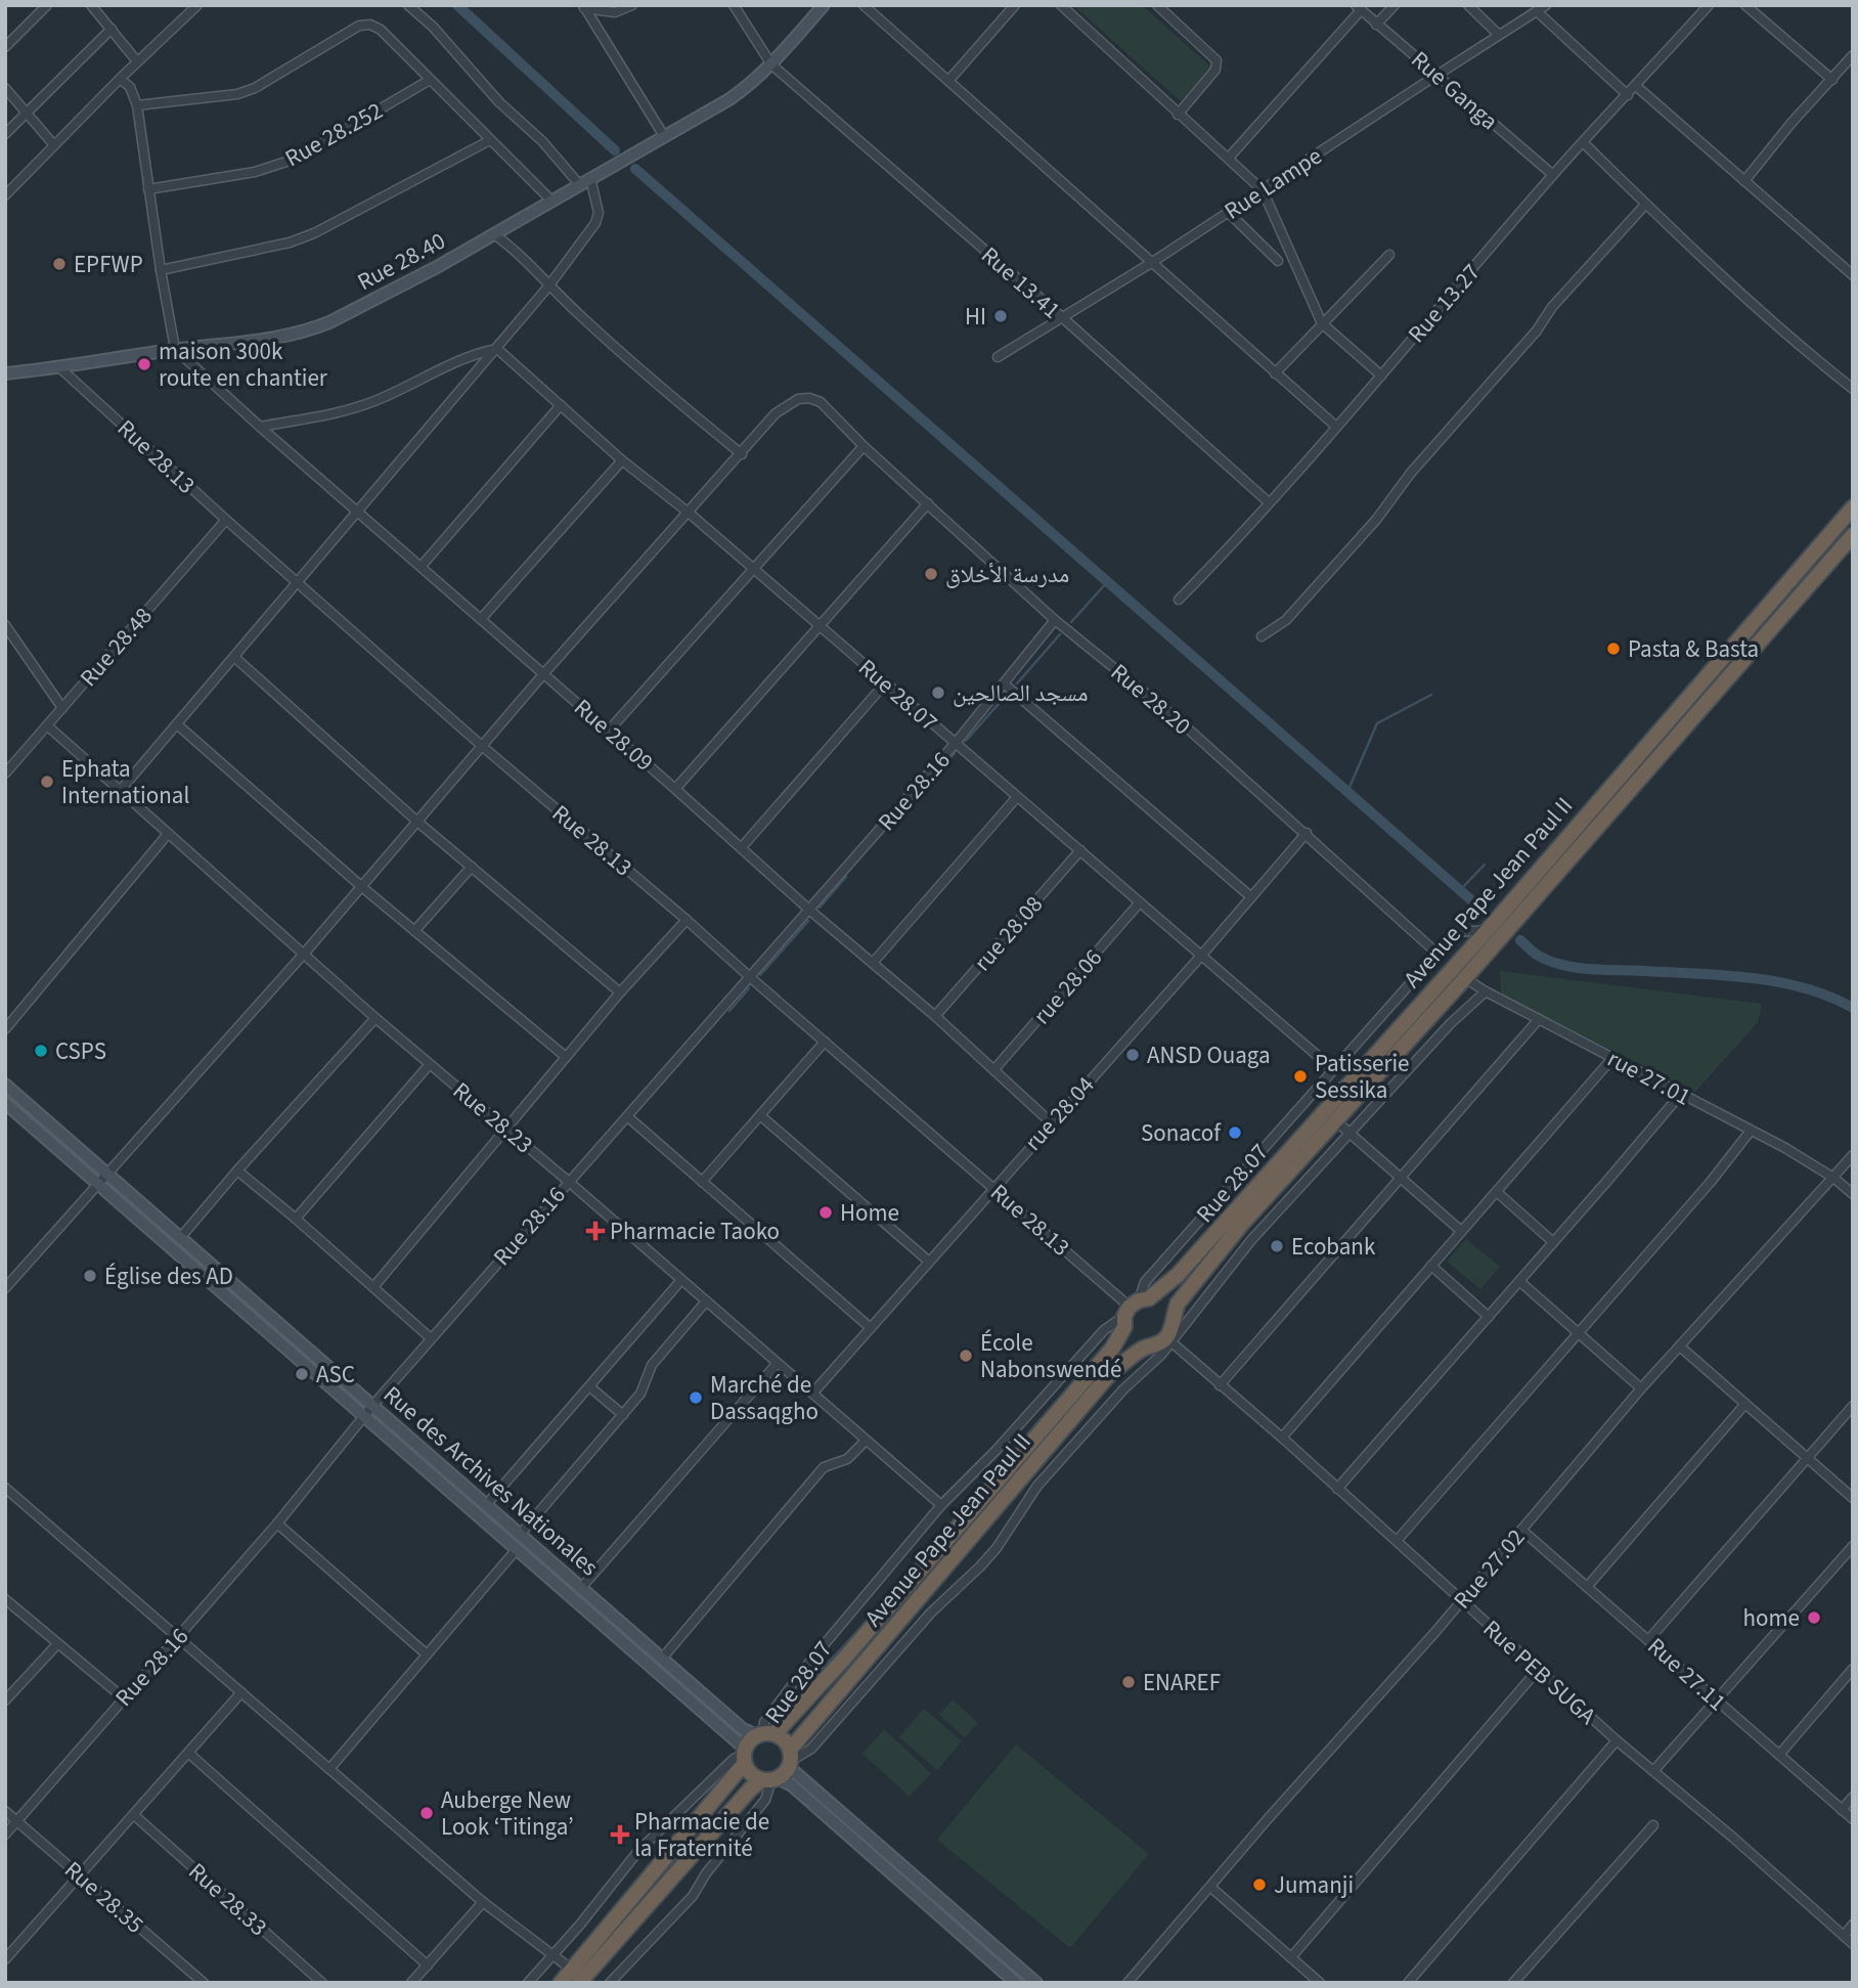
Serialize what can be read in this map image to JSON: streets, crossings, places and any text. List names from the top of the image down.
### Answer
{
  "streets": {
    "highway": ["Avenue Pape Jean Paul II"],
    "street": [
      "Rue Ganga",
      "Rue 28.252",
      "Rue Lampe",
      "Rue 28.40",
      "Rue 13.41",
      "Rue 13.27",
      "Rue 28.13",
      "Rue 28.48",
      "Rue 28.07",
      "Rue 28.20",
      "Rue 28.09",
      "Rue 28.16",
      "rue 28.08",
      "rue 28.06",
      "rue 27.01",
      "rue 28.04",
      "Rue 28.23",
      "Rue des Archives Nationales",
      "Rue 27.02",
      "Rue PEB SUGA",
      "Rue 27.11",
      "Rue 28.35",
      "Rue 28.33"
    ]
  },
  "crossings": [
    ["Rue Ganga", "Rue Lampe"],
    ["Rue Ganga", "Rue 13.27"],
    ["Rue Lampe", "Rue 13.41"],
    ["Rue 28.40", "Rue 13.41"],
    ["Rue 28.40", "Rue 28.13"],
    ["Rue 28.40", "Rue 28.09"],
    ["Rue 13.41", "Rue 13.27"],
    ["Rue 28.13", "Rue 28.48"],
    ["Rue 28.13", "Rue 28.07"],
    ["Rue 28.13", "Rue 28.16"],
    ["Rue 28.13", "Avenue Pape Jean Paul II"],
    ["Rue 28.13", "rue 28.04"],
    ["Rue 28.13", "Rue PEB SUGA"],
    ["Rue 28.48", "Rue 28.23"],
    ["Rue 28.07", "Rue 28.20"],
    ["Rue 28.07", "Rue 28.16"],
    ["Rue 28.07", "Avenue Pape Jean Paul II"],
    ["Rue 28.07", "rue 28.08"],
    ["Rue 28.07", "rue 28.06"],
    ["Rue 28.07", "rue 28.04"],
    ["Rue 28.07", "Rue 28.23"],
    ["Rue 28.07", "Rue des Archives Nationales"],
    ["Rue 28.07", "Rue PEB SUGA"],
    ["Rue 28.20", "Rue 28.16"],
    ["Rue 28.20", "rue 28.04"],
    ["Rue 28.09", "Rue 28.16"],
    ["Rue 28.09", "rue 28.08"],
    ["Rue 28.09", "rue 28.06"],
    ["Rue 28.09", "rue 28.04"],
    ["Rue 28.16", "Rue 28.23"],
    ["Rue 28.16", "Rue des Archives Nationales"],
    ["Rue 28.16", "Rue 28.35"],
    ["Avenue Pape Jean Paul II", "rue 27.01"],
    ["Avenue Pape Jean Paul II", "Rue des Archives Nationales"],
    ["Avenue Pape Jean Paul II", "Rue PEB SUGA"],
    ["rue 27.01", "Rue 27.02"],
    ["rue 28.04", "Rue 28.23"],
    ["Rue 27.02", "Rue PEB SUGA"],
    ["Rue 27.02", "Rue 27.11"]
  ],
  "places": {
    "other": [
      "EPFWP",
      "HI",
      "maison 300k route en chantier",
      "مدرسة الأخلاق",
      "Pasta & Basta",
      "مسجد الصالحين",
      "Ephata International",
      "CSPS",
      "ANSD Ouaga",
      "Patisserie Sessika",
      "Sonacof",
      "Home",
      "Ecobank",
      "Église des AD",
      "École Nabonswendé",
      "ASC",
      "Marché de Dassaqgho",
      "home",
      "ENAREF",
      "Auberge New Look ‘Titinga’",
      "Jumanji"
    ],
    "health": ["Pharmacie Taoko", "Pharmacie de la Fraternité"]
  }
}
